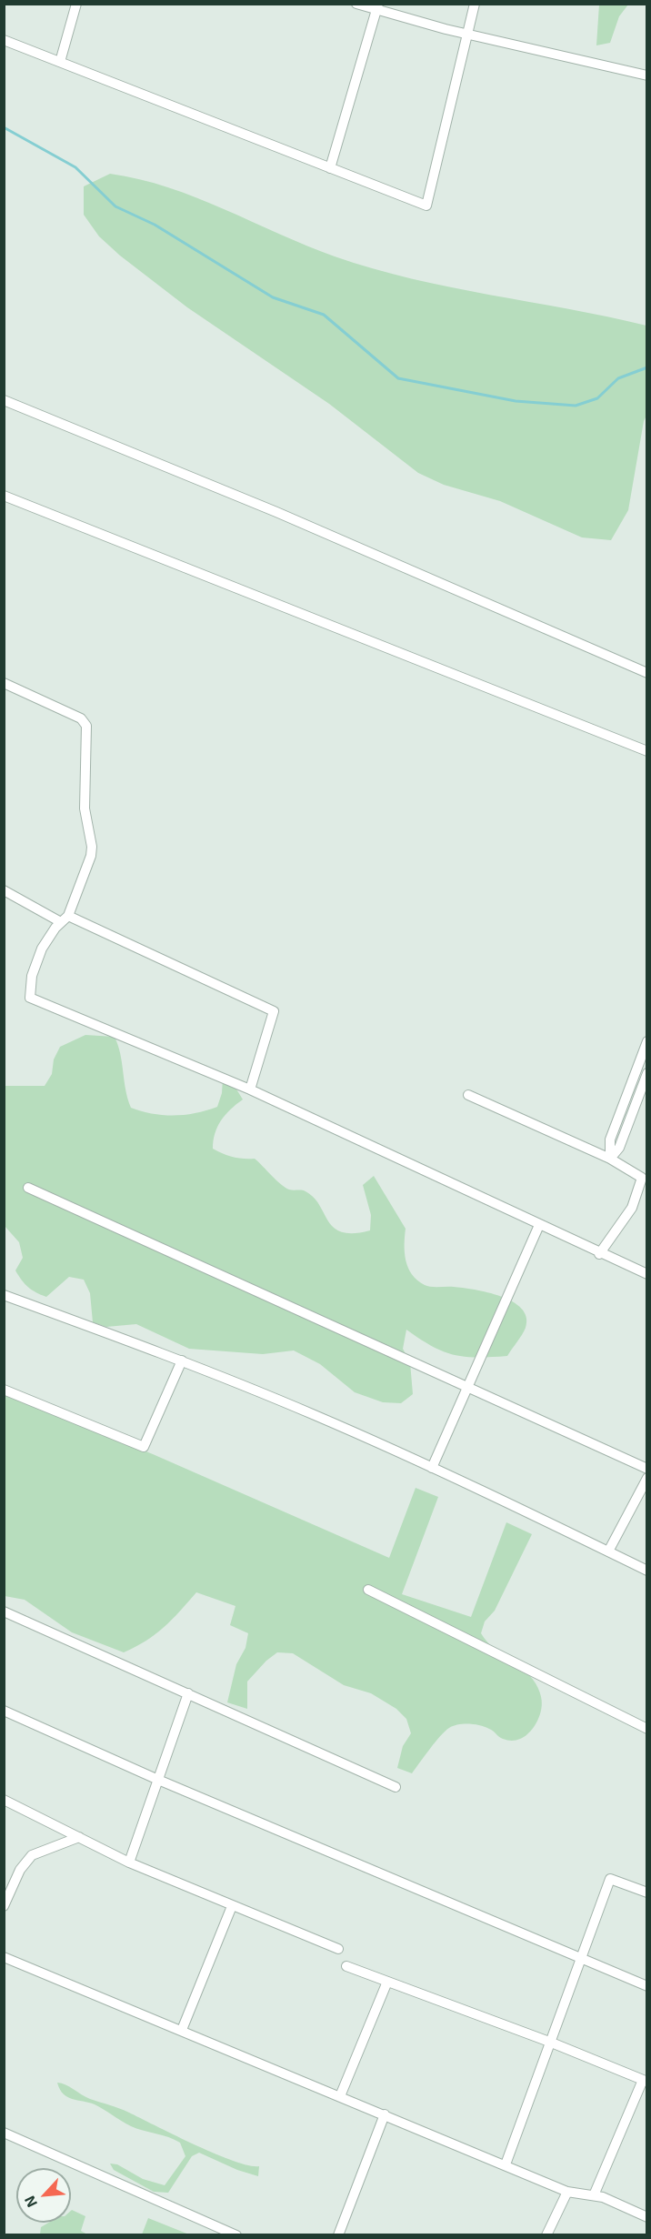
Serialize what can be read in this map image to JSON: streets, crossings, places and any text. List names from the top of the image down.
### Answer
{
  "north": "bottom left"
}
